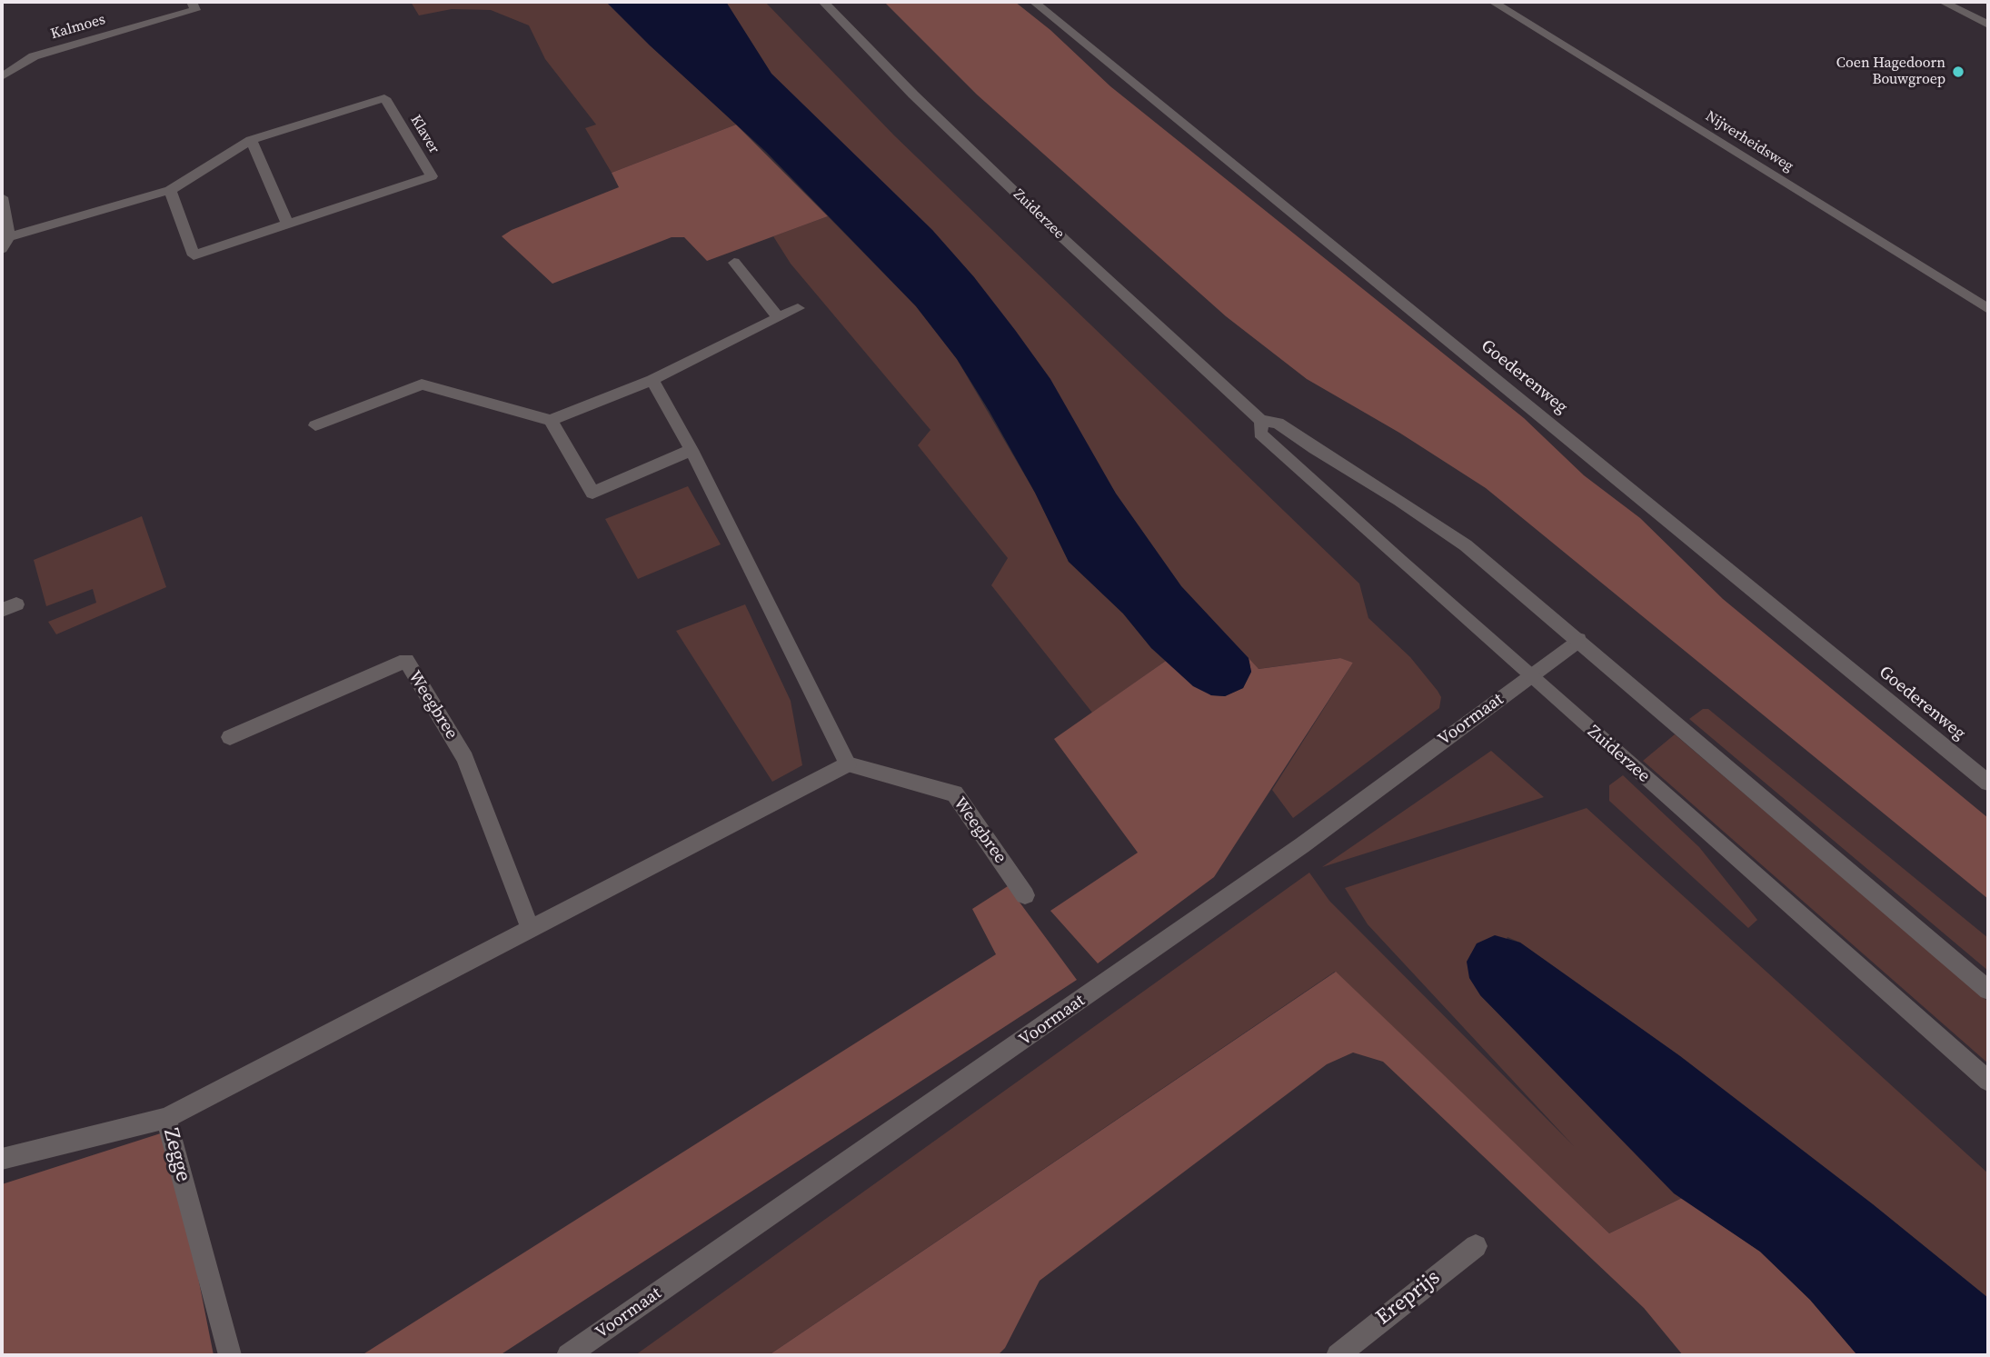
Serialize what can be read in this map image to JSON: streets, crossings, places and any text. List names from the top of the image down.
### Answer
{
  "streets": {
    "street": [
      "Kalmoes",
      "Klaver",
      "Nijverheidsweg",
      "Zuiderzee",
      "Goederenweg",
      "Weegbree",
      "Voormaat",
      "Zegge",
      "Ereprijs"
    ]
  },
  "crossings": [
    ["Zuiderzee", "Voormaat"]
  ],
  "places": ["Coen Hagedoorn Bouwgroep"]
}
